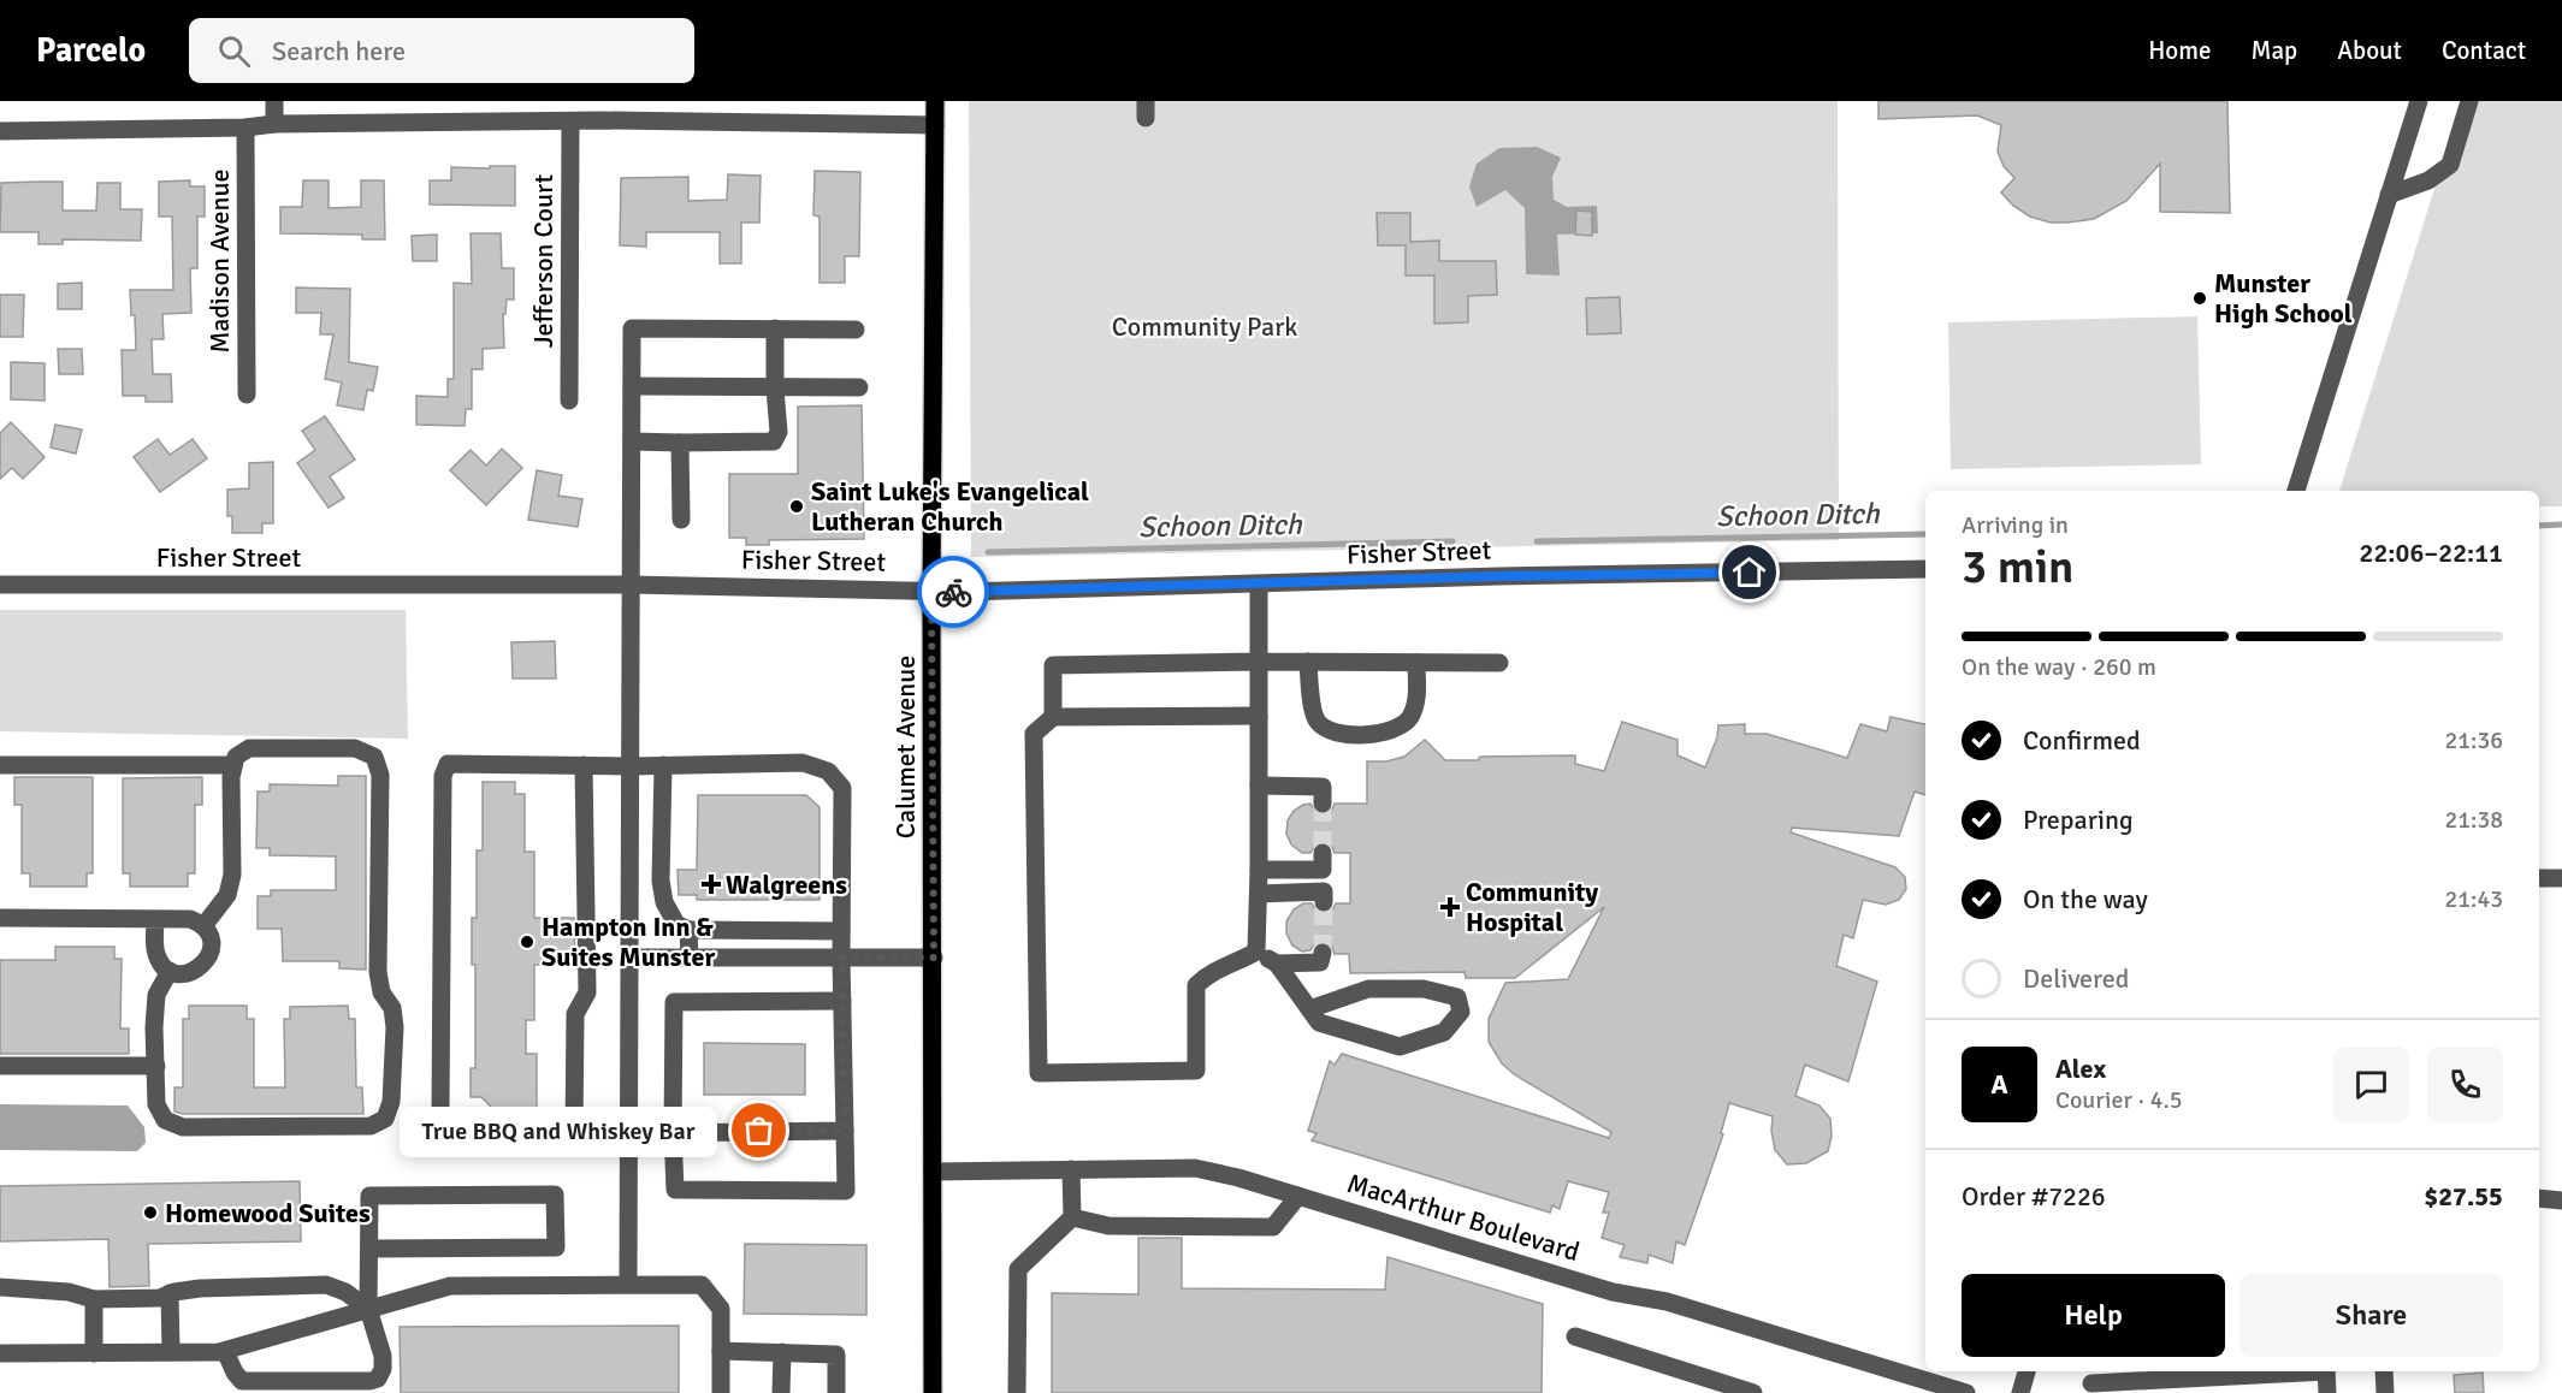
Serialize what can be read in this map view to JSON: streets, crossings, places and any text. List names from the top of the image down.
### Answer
{
  "streets": {
    "main road": ["Calumet Avenue"],
    "street": [
      "Madison Avenue",
      "Jefferson Court",
      "Fisher Street",
      "MacArthur Boulevard"
    ]
  },
  "crossings": [
    ["Fisher Street", "Calumet Avenue"],
    ["Calumet Avenue", "MacArthur Boulevard"]
  ],
  "water": ["Schoon Ditch"],
  "parks": ["Community Park"],
  "places": {
    "other": [
      "Munster High School",
      "Saint Luke's Evangelical Lutheran Church",
      "Hampton Inn & Suites Munster",
      "True BBQ and Whiskey Bar",
      "Homewood Suites"
    ],
    "health": ["Walgreens", "Community Hospital"]
  },
  "page": {
    "header": "Parcelo",
    "search": "Search here",
    "nav": [
      "Home",
      "Map",
      "About",
      "Contact"
    ],
    "heading": ["3 min", "Arriving in", "22:06–22:11"],
    "panel": [
      "Alex",
      "Courier · 4.5",
      "Order #7226",
      "$27.55"
    ],
    "bar": "On the way · 260 m",
    "list": [
      ["Confirmed", "21:36"],
      ["Preparing", "21:38"],
      ["On the way", "21:43"],
      "Delivered"
    ],
    "round": "A",
    "bubble": "True BBQ and Whiskey Bar",
    "buttons": ["Help", "Share"]
  }
}
